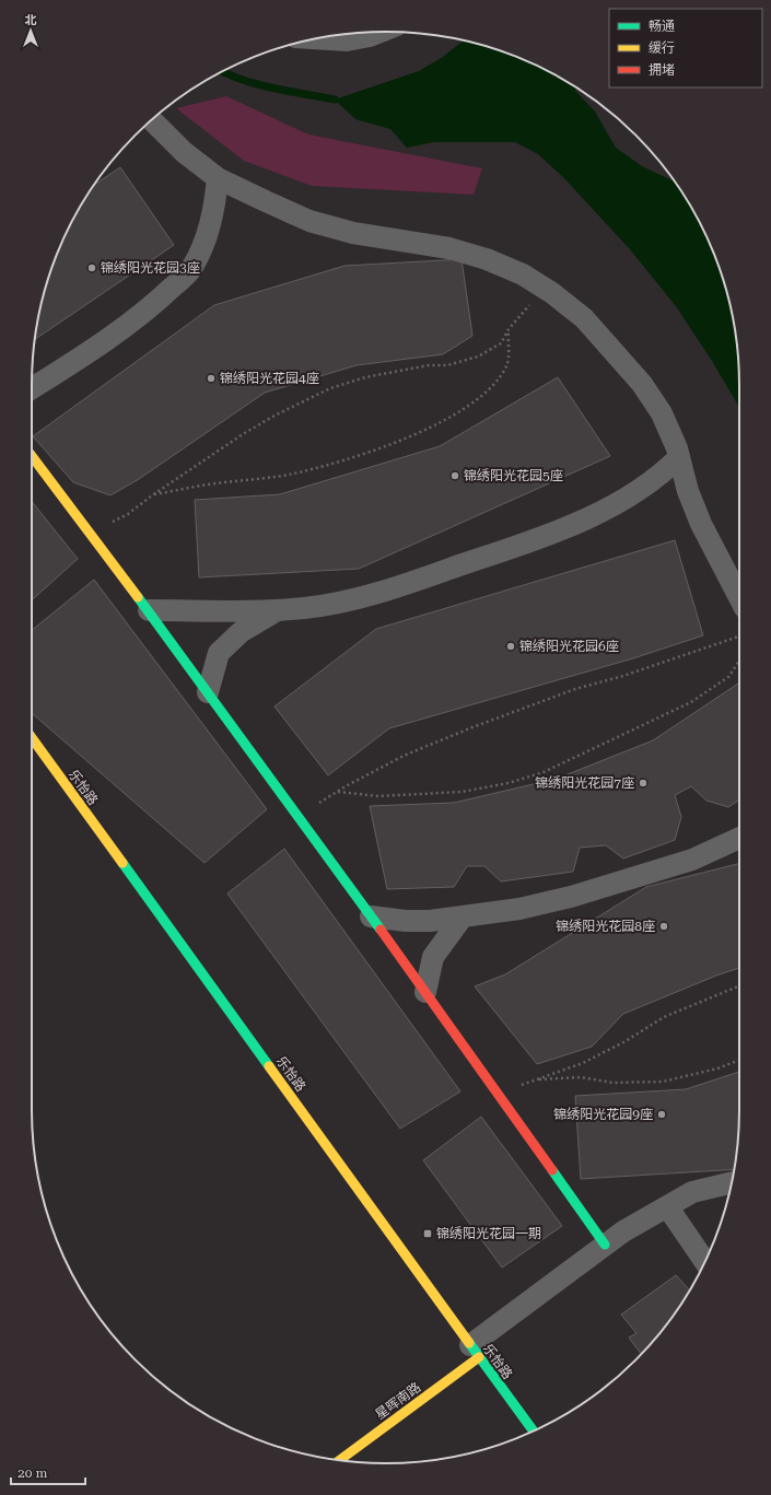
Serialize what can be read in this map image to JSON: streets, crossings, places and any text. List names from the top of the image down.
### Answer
{
  "streets": {
    "street": ["乐怡路", "星晖南路"]
  },
  "crossings": [
    ["乐怡路", "星晖南路"]
  ],
  "places": {
    "other": [
      "锦绣阳光花园3座",
      "锦绣阳光花园4座",
      "锦绣阳光花园5座",
      "锦绣阳光花园6座",
      "锦绣阳光花园7座",
      "锦绣阳光花园8座",
      "锦绣阳光花园9座"
    ],
    "transit": ["锦绣阳光花园一期"]
  },
  "legend": ["畅通", "缓行", "拥堵"],
  "scale_bar": "20 m",
  "north": "top"
}
